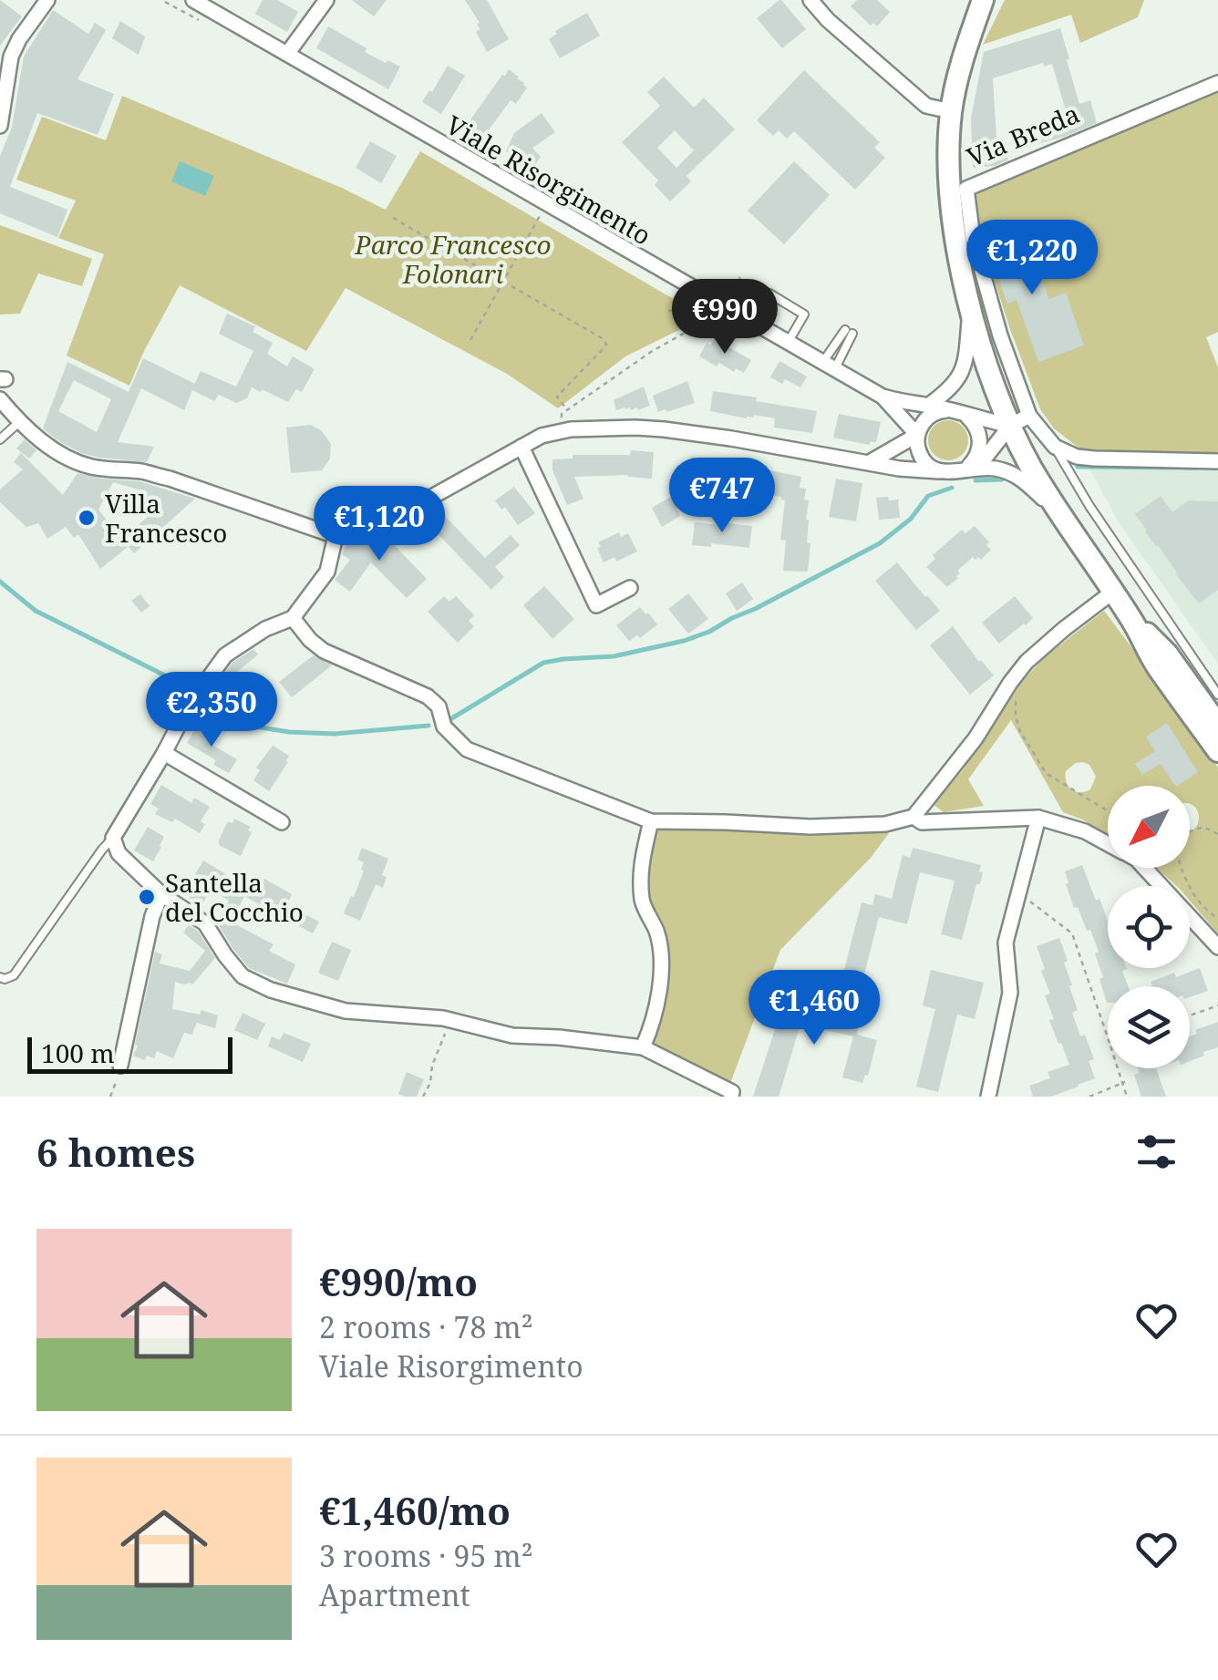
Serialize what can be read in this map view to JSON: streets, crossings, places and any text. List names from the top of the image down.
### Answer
{
  "streets": {
    "street": ["Via Breda", "Viale Risorgimento"]
  },
  "crossings": [
    ["Via Breda", "Viale Risorgimento"]
  ],
  "parks": ["Parco Francesco Folonari"],
  "places": ["Villa Francesco", "Santella del Cocchio"],
  "scale_bar": "100 m",
  "north": "bottom left",
  "page": {
    "price": [
      "€1,220",
      "€990",
      "€747",
      "€1,120",
      "€2,350",
      "€1,460"
    ],
    "scale": "100 m",
    "heading": "6 homes",
    "list": [
      {
        "name": "€990/mo",
        "note": "2 rooms · 78 m² · Viale Risorgimento"
      },
      {
        "name": "€1,460/mo",
        "note": "3 rooms · 95 m² · Apartment"
      }
    ]
  }
}
